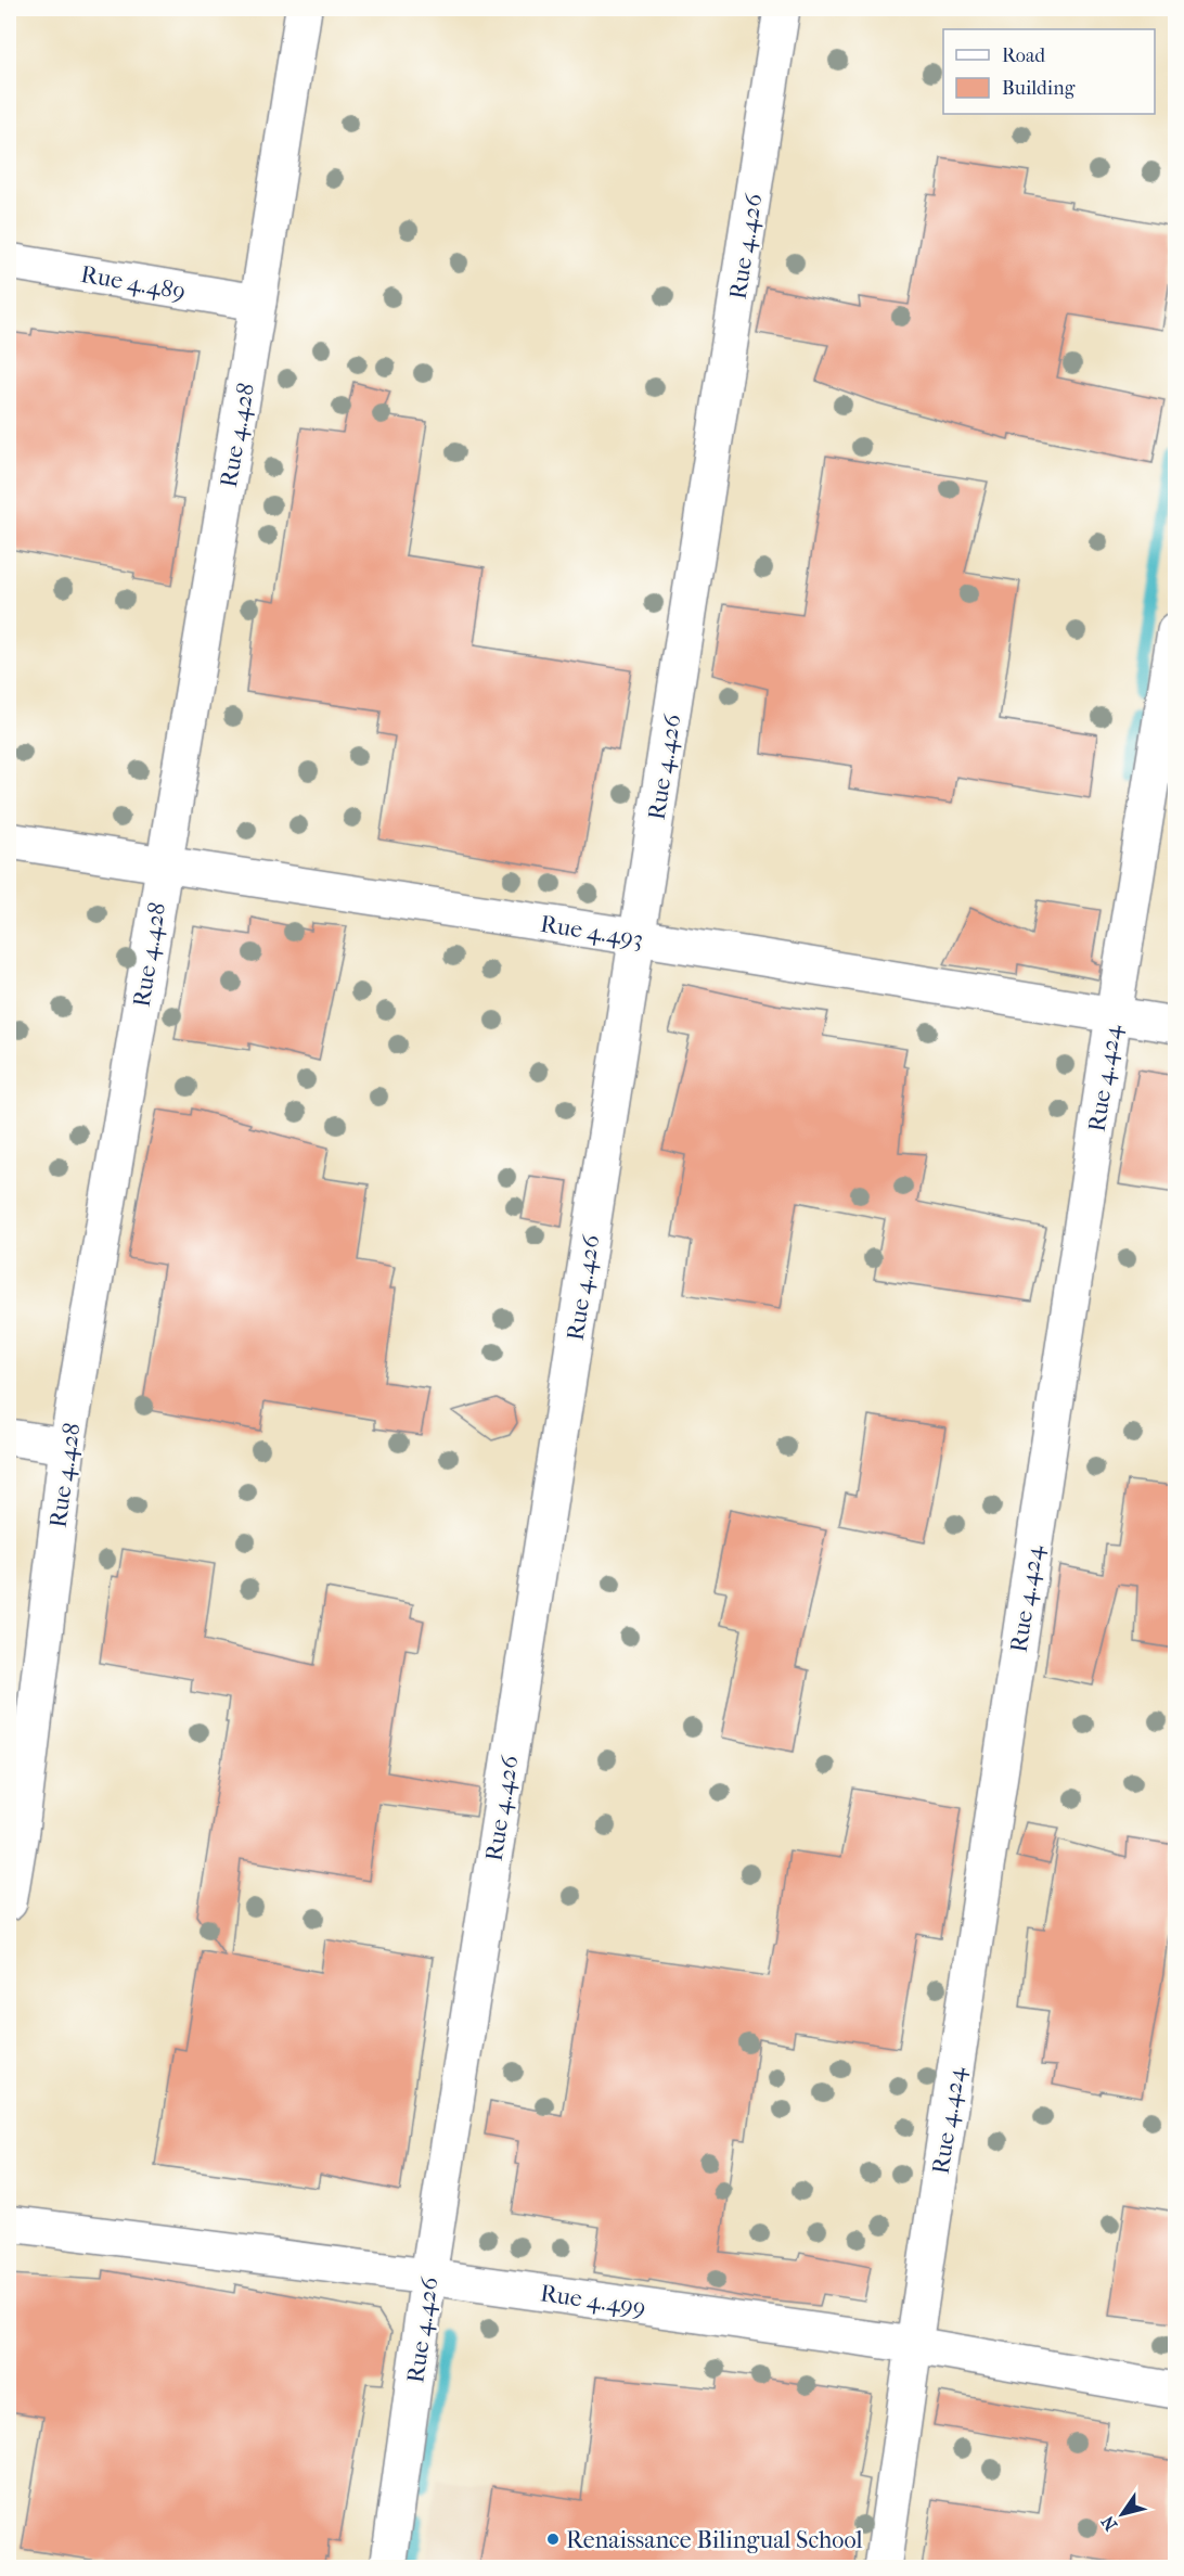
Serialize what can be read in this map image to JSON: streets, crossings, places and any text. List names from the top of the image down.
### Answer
{
  "streets": {
    "street": [
      "Rue 4.426",
      "Rue 4.489",
      "Rue 4.428",
      "Rue 4.493",
      "Rue 4.424",
      "Rue 4.499"
    ]
  },
  "crossings": [
    ["Rue 4.426", "Rue 4.493"],
    ["Rue 4.426", "Rue 4.499"],
    ["Rue 4.489", "Rue 4.428"],
    ["Rue 4.428", "Rue 4.493"],
    ["Rue 4.493", "Rue 4.424"],
    ["Rue 4.424", "Rue 4.499"]
  ],
  "places": ["Renaissance Bilingual School"],
  "legend": ["Road", "Building"],
  "north": "bottom left"
}
